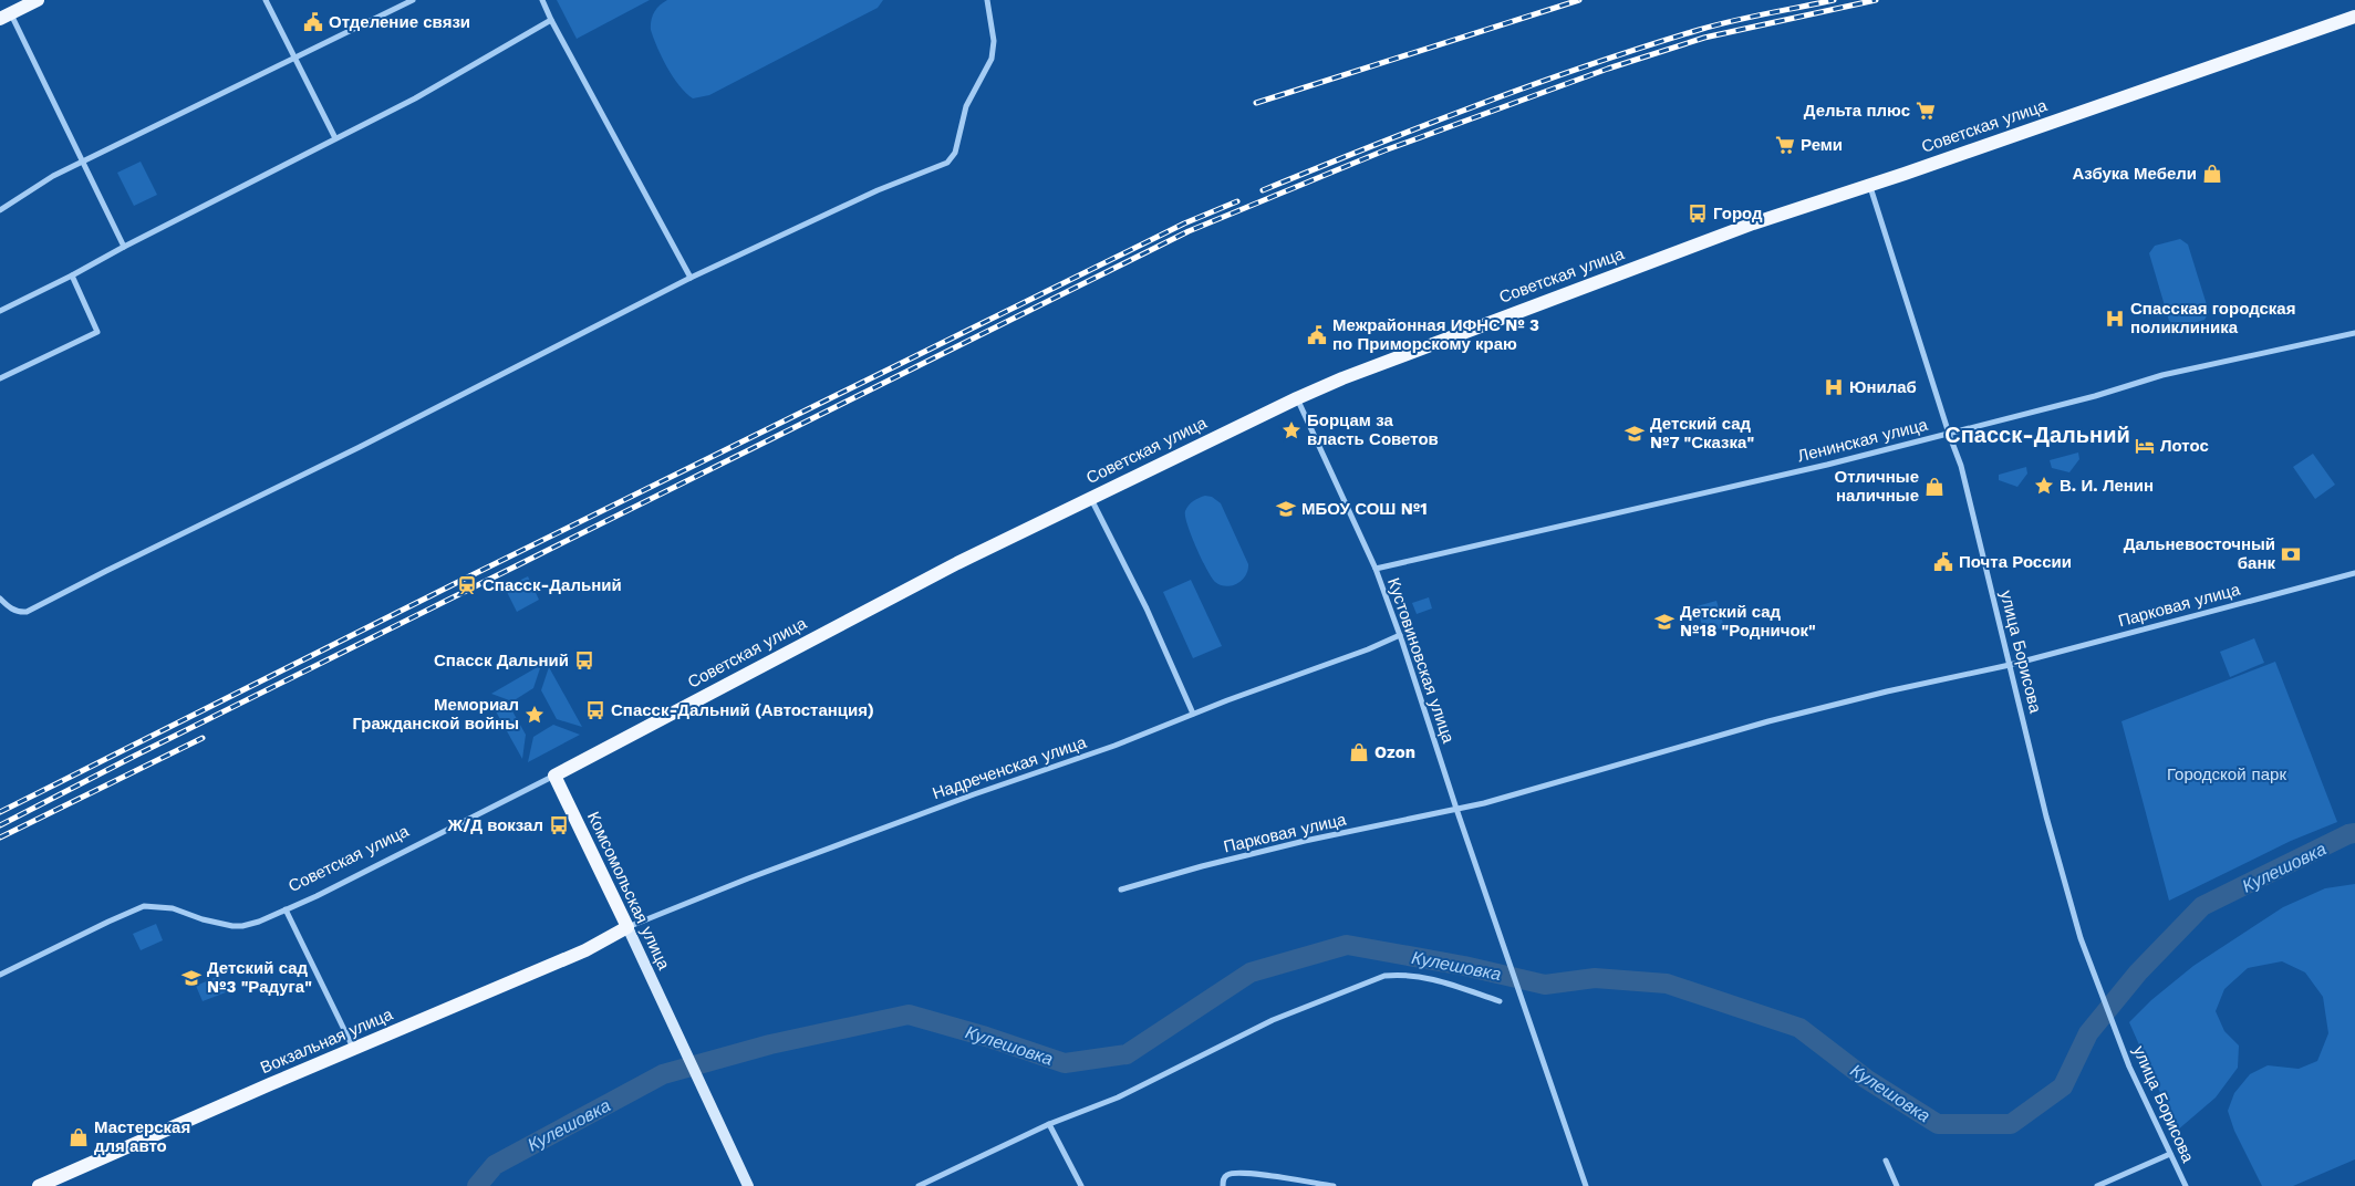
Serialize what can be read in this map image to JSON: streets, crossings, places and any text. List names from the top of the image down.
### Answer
{
  "streets": {
    "main road": ["Советская улица", "Комсомольская улица", "Вокзальная улица"],
    "street": [
      "Ленинская улица",
      "Парковая улица",
      "улица Борисова",
      "Кустовиновская улица",
      "Надреченская улица"
    ]
  },
  "crossings": [
    ["Советская улица", "улица Борисова"],
    ["Советская улица", "Кустовиновская улица"],
    ["Советская улица", "Комсомольская улица"],
    ["Ленинская улица", "улица Борисова"],
    ["Ленинская улица", "Кустовиновская улица"],
    ["Парковая улица", "улица Борисова"],
    ["Парковая улица", "Кустовиновская улица"],
    ["Кустовиновская улица", "Надреченская улица"],
    ["Надреченская улица", "Комсомольская улица"],
    ["Надреченская улица", "Вокзальная улица"],
    ["Комсомольская улица", "Вокзальная улица"]
  ],
  "districts": ["Спасск-Дальний"],
  "water": ["Кулешовка"],
  "parks": ["Городской парк"],
  "places": {
    "public building": ["Отделение связи", "Межрайонная ИФНС № 3 по Приморскому краю", "Почта России"],
    "supermarket": ["Дельта плюс", "Реми"],
    "shop": [
      "Азбука Мебели",
      "Отличные наличные",
      "Ozon",
      "Мастерская для авто"
    ],
    "bus stop": [
      "Город",
      "Спасск Дальний",
      "Спасск-Дальний (Автостанция)",
      "Ж/Д вокзал"
    ],
    "hospital": ["Спасская городская поликлиника", "Юнилаб"],
    "place": ["Борцам за власть Советов", "В. И. Ленин", "Мемориал Гражданской войны"],
    "school or university": [
      "Детский сад №7 \"Сказка\"",
      "МБОУ СОШ №1",
      "Детский сад №18 \"Родничок\"",
      "Детский сад №3 \"Радуга\""
    ],
    "hotel": ["Лотос"],
    "bank": ["Дальневосточный банк"],
    "station": ["Спасск-Дальний"]
  }
}
